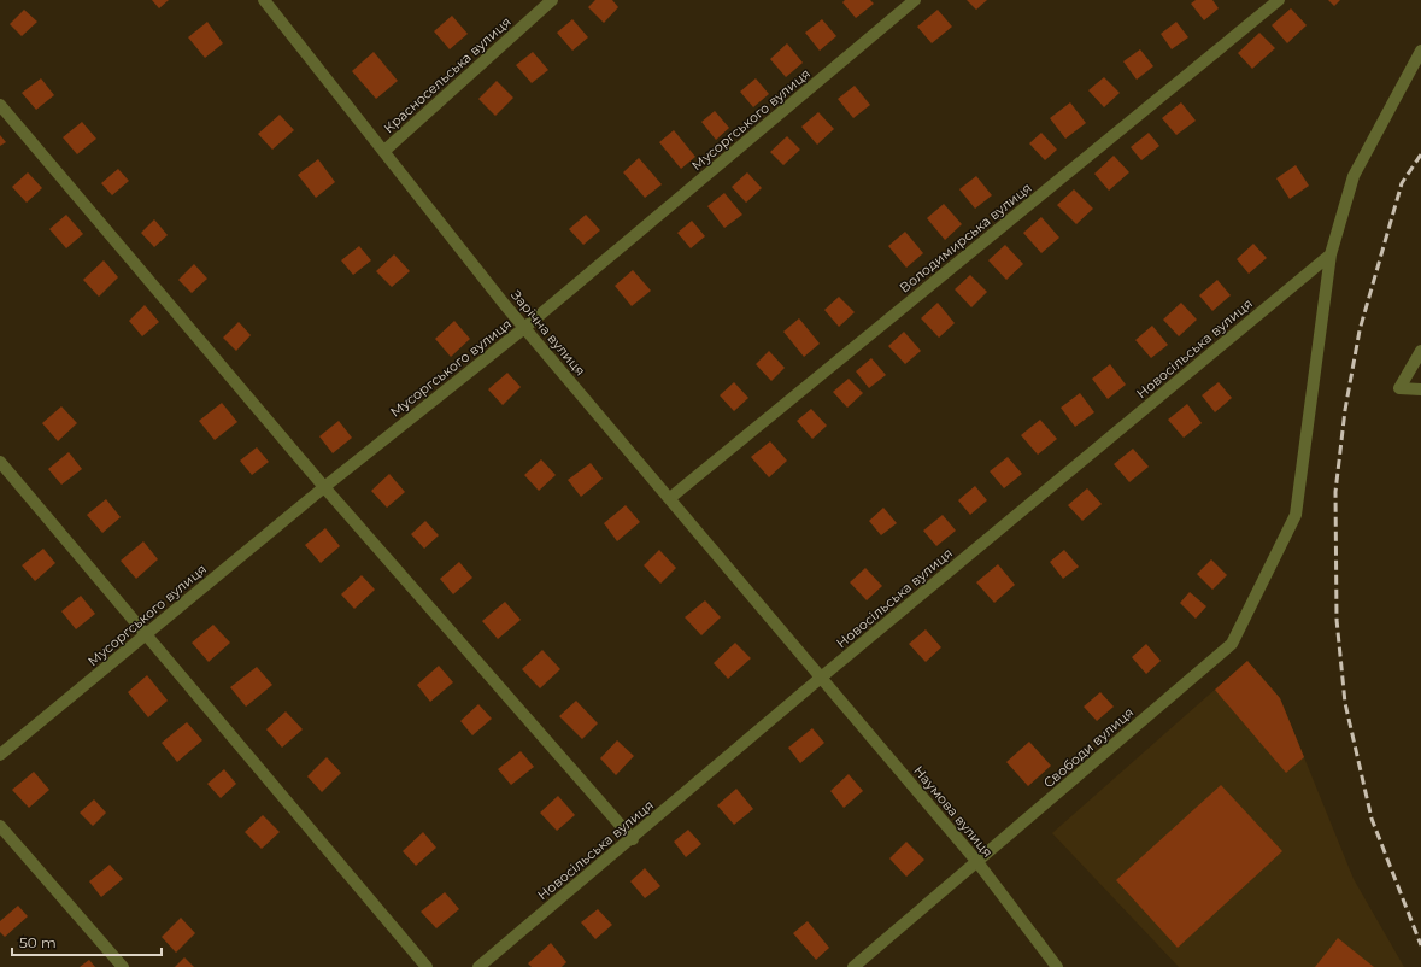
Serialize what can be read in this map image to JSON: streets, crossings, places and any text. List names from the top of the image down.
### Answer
{
  "streets": {
    "street": [
      "Красносельська вулиця",
      "Мусоргського вулиця",
      "Володимирська вулиця",
      "Зарічна вулиця",
      "Новосільська вулиця",
      "Свободи вулиця",
      "Наумова вулиця"
    ]
  },
  "crossings": [
    ["Красносельська вулиця", "Зарічна вулиця"],
    ["Мусоргського вулиця", "Зарічна вулиця"],
    ["Володимирська вулиця", "Зарічна вулиця"],
    ["Зарічна вулиця", "Новосільська вулиця"],
    ["Зарічна вулиця", "Наумова вулиця"],
    ["Новосільська вулиця", "Свободи вулиця"],
    ["Новосільська вулиця", "Наумова вулиця"],
    ["Свободи вулиця", "Наумова вулиця"]
  ],
  "scale_bar": "50 m"
}
